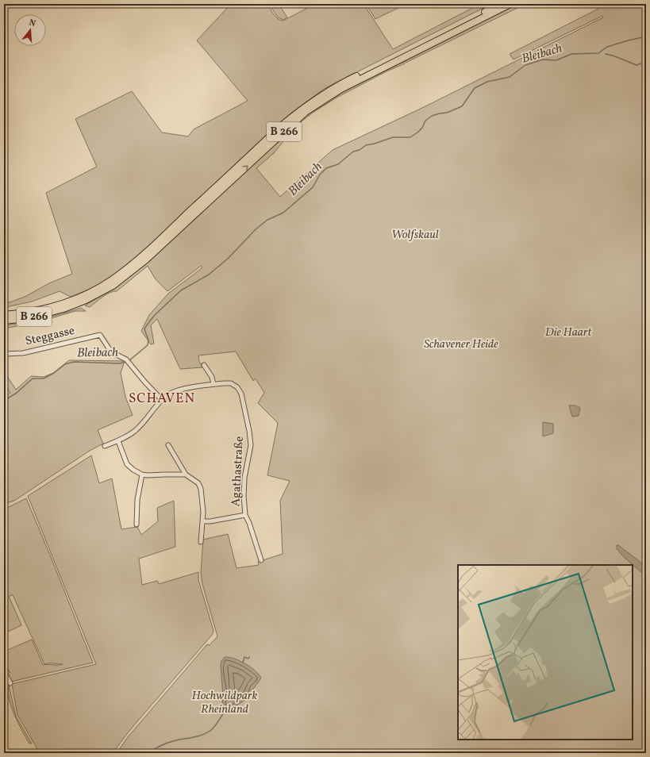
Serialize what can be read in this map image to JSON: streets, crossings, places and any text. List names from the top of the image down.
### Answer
{
  "streets": {
    "main road": ["B 266"],
    "street": ["Steggasse", "Agathastraße"]
  },
  "crossings": [
    ["Steggasse", "Agathastraße"]
  ],
  "districts": ["SCHAVEN"],
  "water": ["Bleibach"],
  "parks": [
    "Wolfskaul",
    "Die Haart",
    "Schavener Heide",
    "Hochwildpark Rheinland"
  ],
  "north": "top"
}
